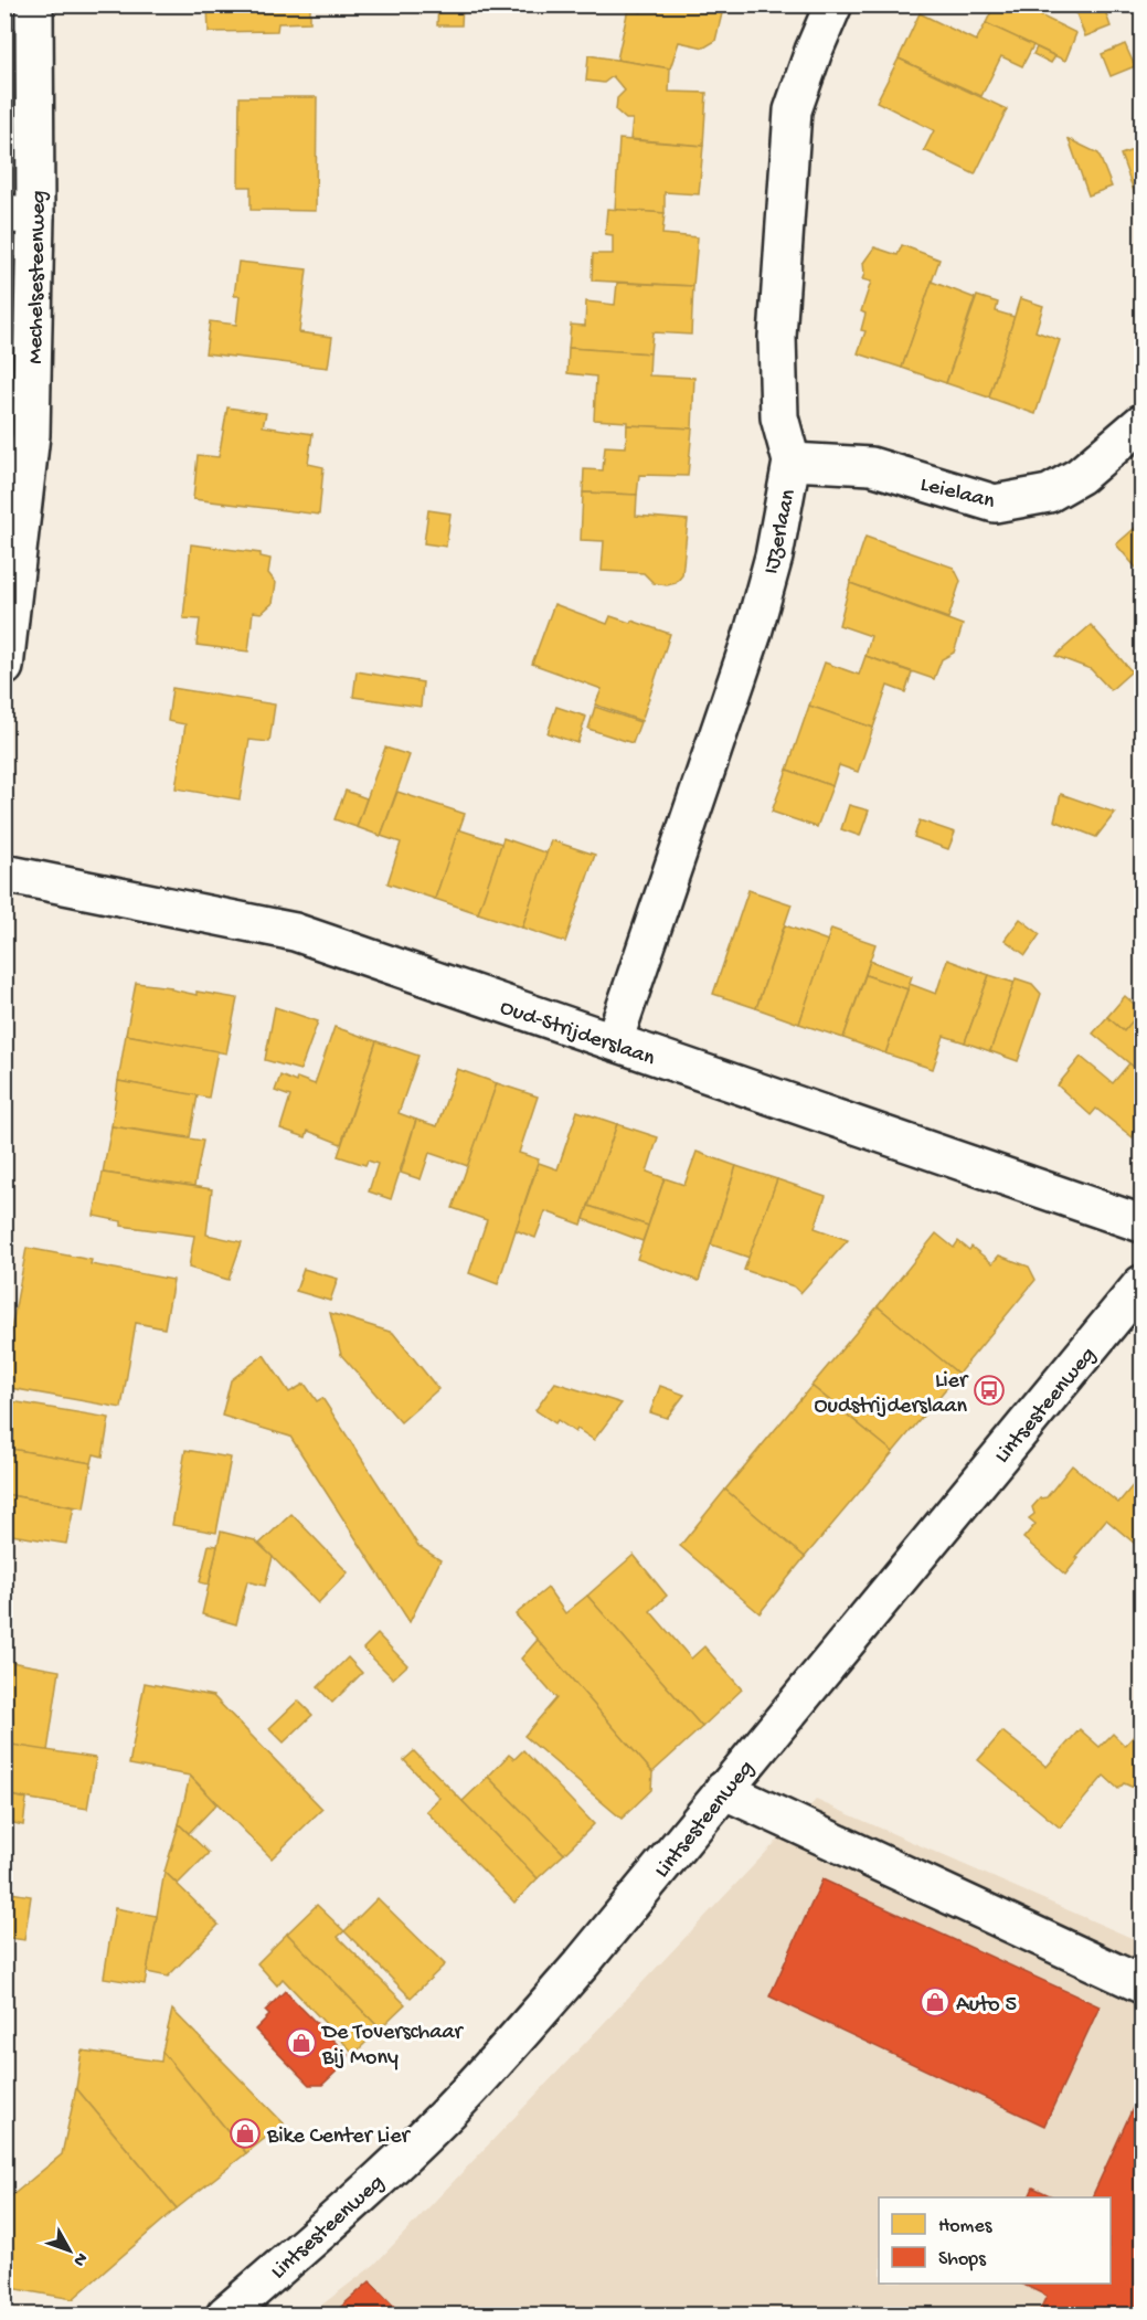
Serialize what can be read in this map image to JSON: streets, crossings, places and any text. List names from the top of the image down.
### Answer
{
  "streets": {
    "street": [
      "Mechelsesteenweg",
      "Leielaan",
      "IJzerlaan",
      "Oud-Strijderslaan",
      "Lintsesteenweg"
    ]
  },
  "crossings": [
    ["Leielaan", "IJzerlaan"],
    ["IJzerlaan", "Oud-Strijderslaan"]
  ],
  "places": {
    "bus stop": ["Lier Oudstrijderslaan"],
    "shop": ["Auto 5", "De Toverschaar Bij Mony", "Bike Center Lier"]
  },
  "legend": ["Homes", "Shops"],
  "north": "bottom right"
}
